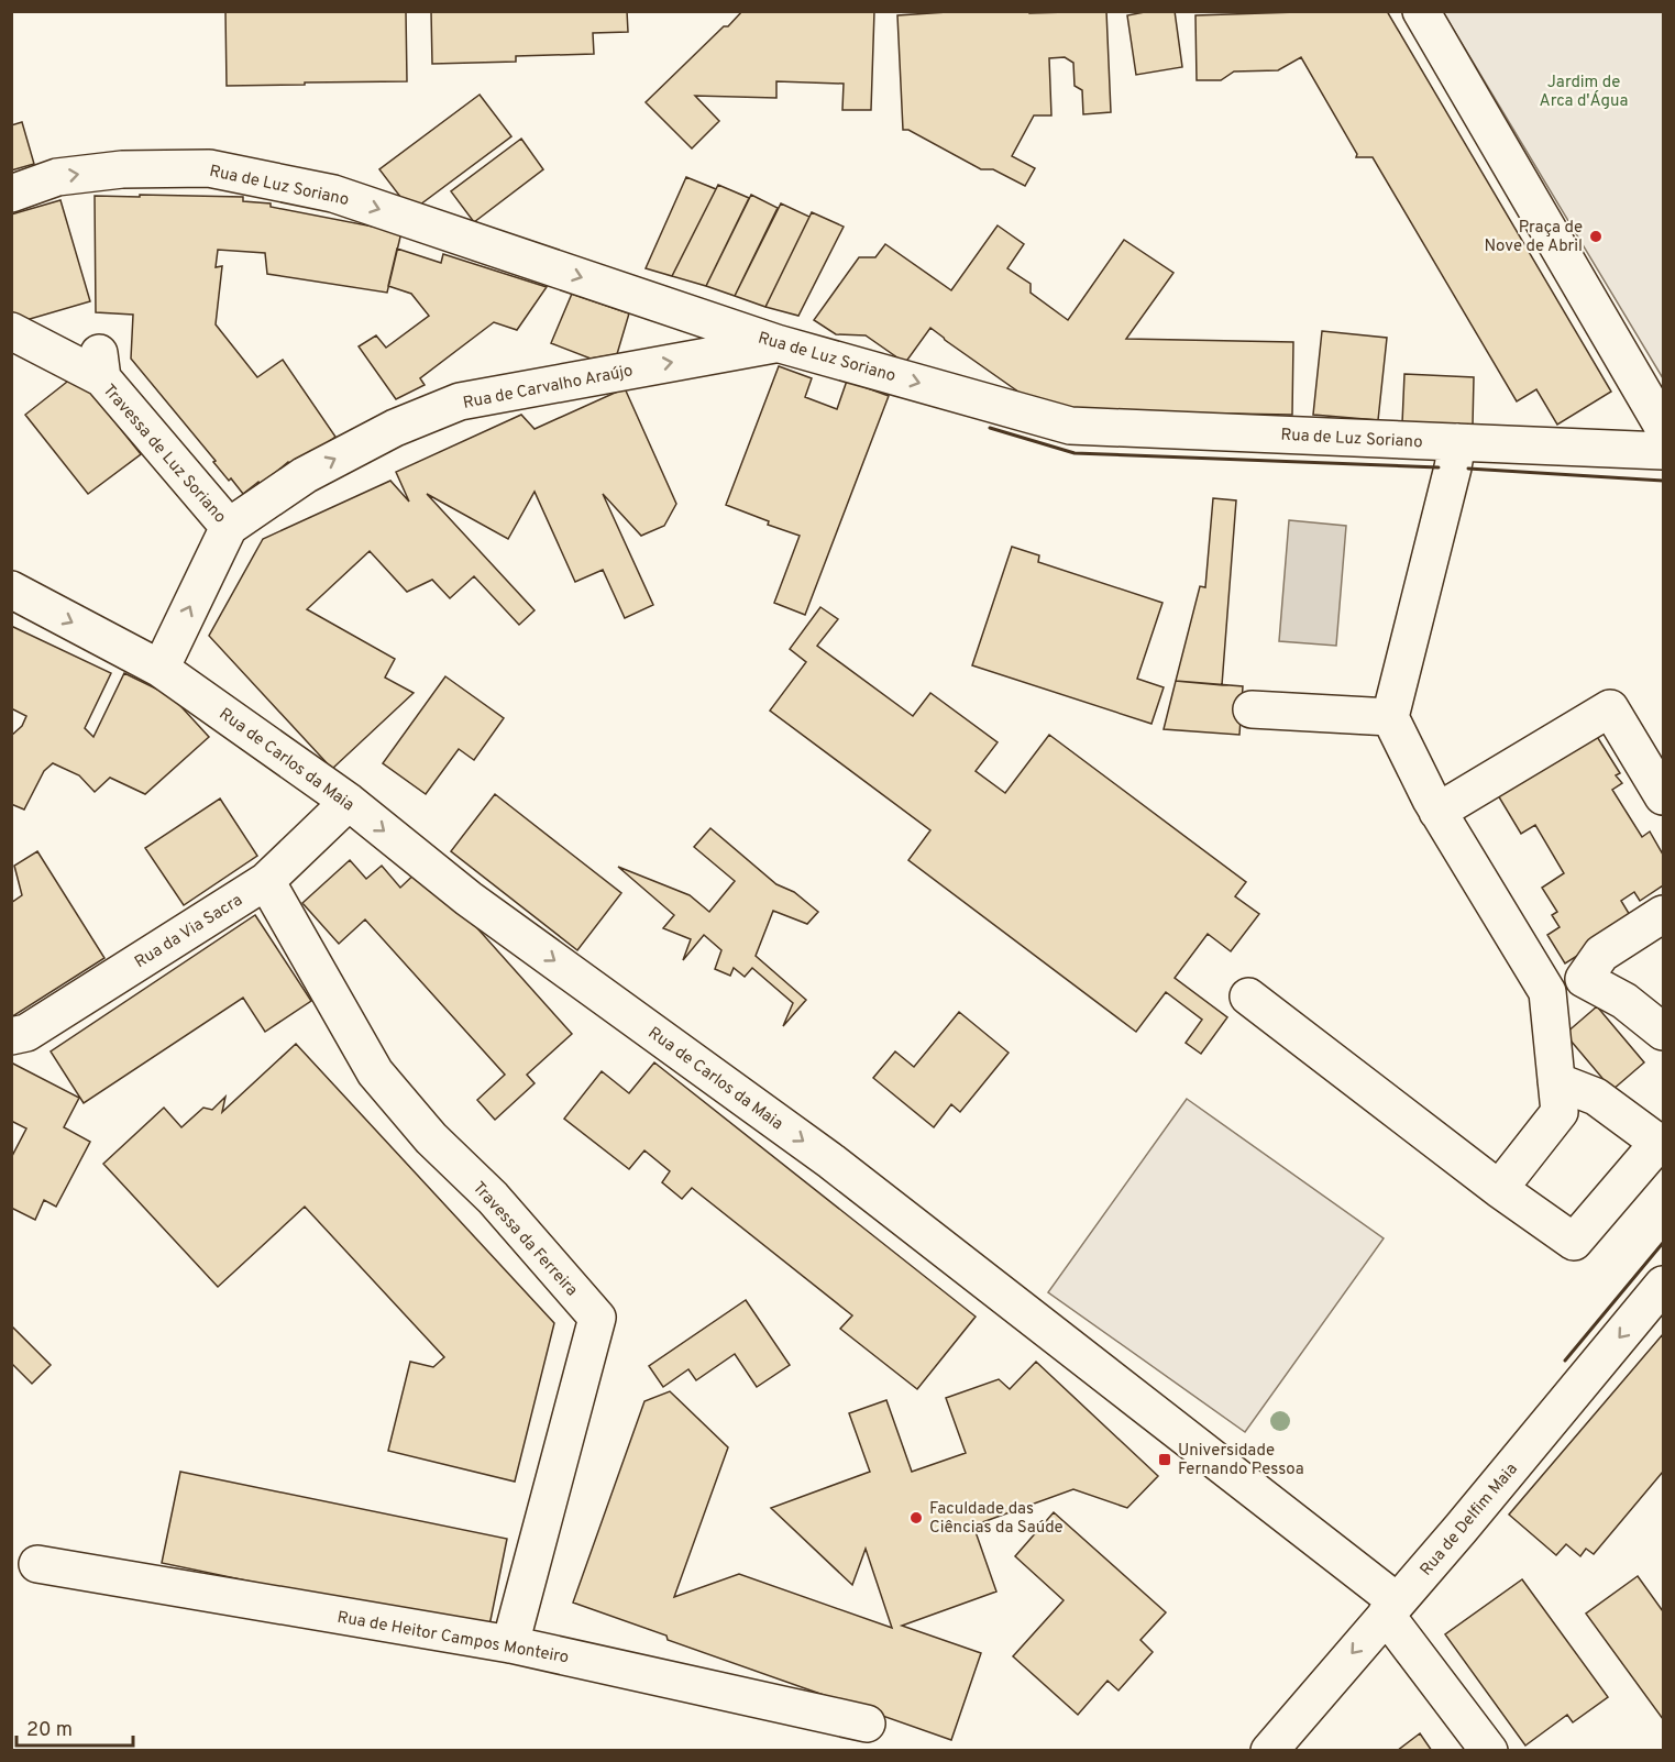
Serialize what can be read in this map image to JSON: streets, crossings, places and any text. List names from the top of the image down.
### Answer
{
  "streets": {
    "street": [
      "Rua de Luz Soriano",
      "Rua de Carvalho Araújo",
      "Travessa de Luz Soriano",
      "Rua de Carlos da Maia",
      "Rua da Via Sacra",
      "Travessa da Ferreira",
      "Rua de Delfim Maia",
      "Rua de Heitor Campos Monteiro"
    ]
  },
  "crossings": [
    ["Rua de Luz Soriano", "Rua de Carvalho Araújo"],
    ["Rua de Carvalho Araújo", "Travessa de Luz Soriano"],
    ["Rua de Carlos da Maia", "Rua da Via Sacra"],
    ["Rua de Carlos da Maia", "Rua de Delfim Maia"],
    ["Rua da Via Sacra", "Travessa da Ferreira"],
    ["Travessa da Ferreira", "Rua de Heitor Campos Monteiro"]
  ],
  "one_way": [
    "Rua de Luz Soriano",
    "Rua de Carvalho Araújo",
    "Rua de Carlos da Maia",
    "Rua de Delfim Maia"
  ],
  "parks": ["Jardim de Arca d'Água"],
  "places": {
    "other": ["Praça de Nove de Abril", "Faculdade das Ciências da Saúde"],
    "transit": ["Universidade Fernando Pessoa"]
  },
  "scale_bar": "20 m"
}
